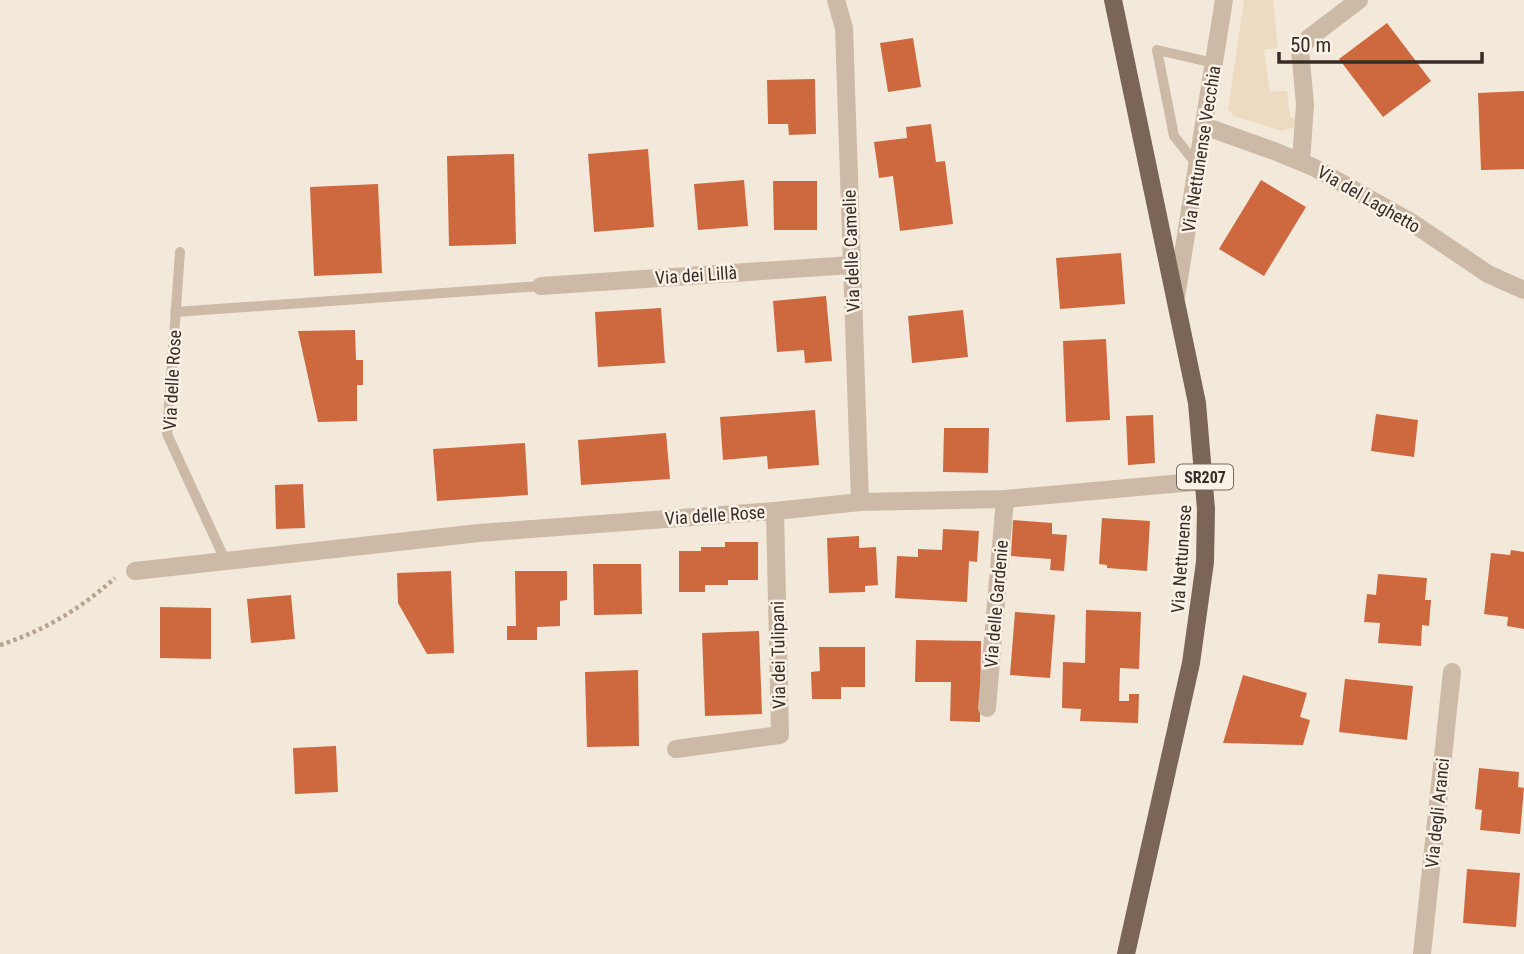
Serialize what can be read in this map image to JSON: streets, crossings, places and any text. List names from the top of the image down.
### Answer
{
  "streets": {
    "main road": ["SR207", "Via Nettunense"],
    "street": [
      "Via Nettunense Vecchia",
      "Via del Laghetto",
      "Via delle Camelie",
      "Via dei Lillà",
      "Via delle Rose",
      "Via delle Gardenie",
      "Via dei Tulipani",
      "Via degli Aranci"
    ]
  },
  "crossings": [
    ["Via Nettunense Vecchia", "Via del Laghetto"],
    ["Via Nettunense Vecchia", "Via Nettunense"],
    ["Via delle Camelie", "Via dei Lillà"],
    ["Via delle Camelie", "Via delle Rose"],
    ["Via dei Lillà", "Via delle Rose"],
    ["Via delle Rose", "Via Nettunense"],
    ["Via delle Rose", "Via delle Gardenie"],
    ["Via delle Rose", "Via dei Tulipani"]
  ],
  "scale_bar": "50 m"
}
